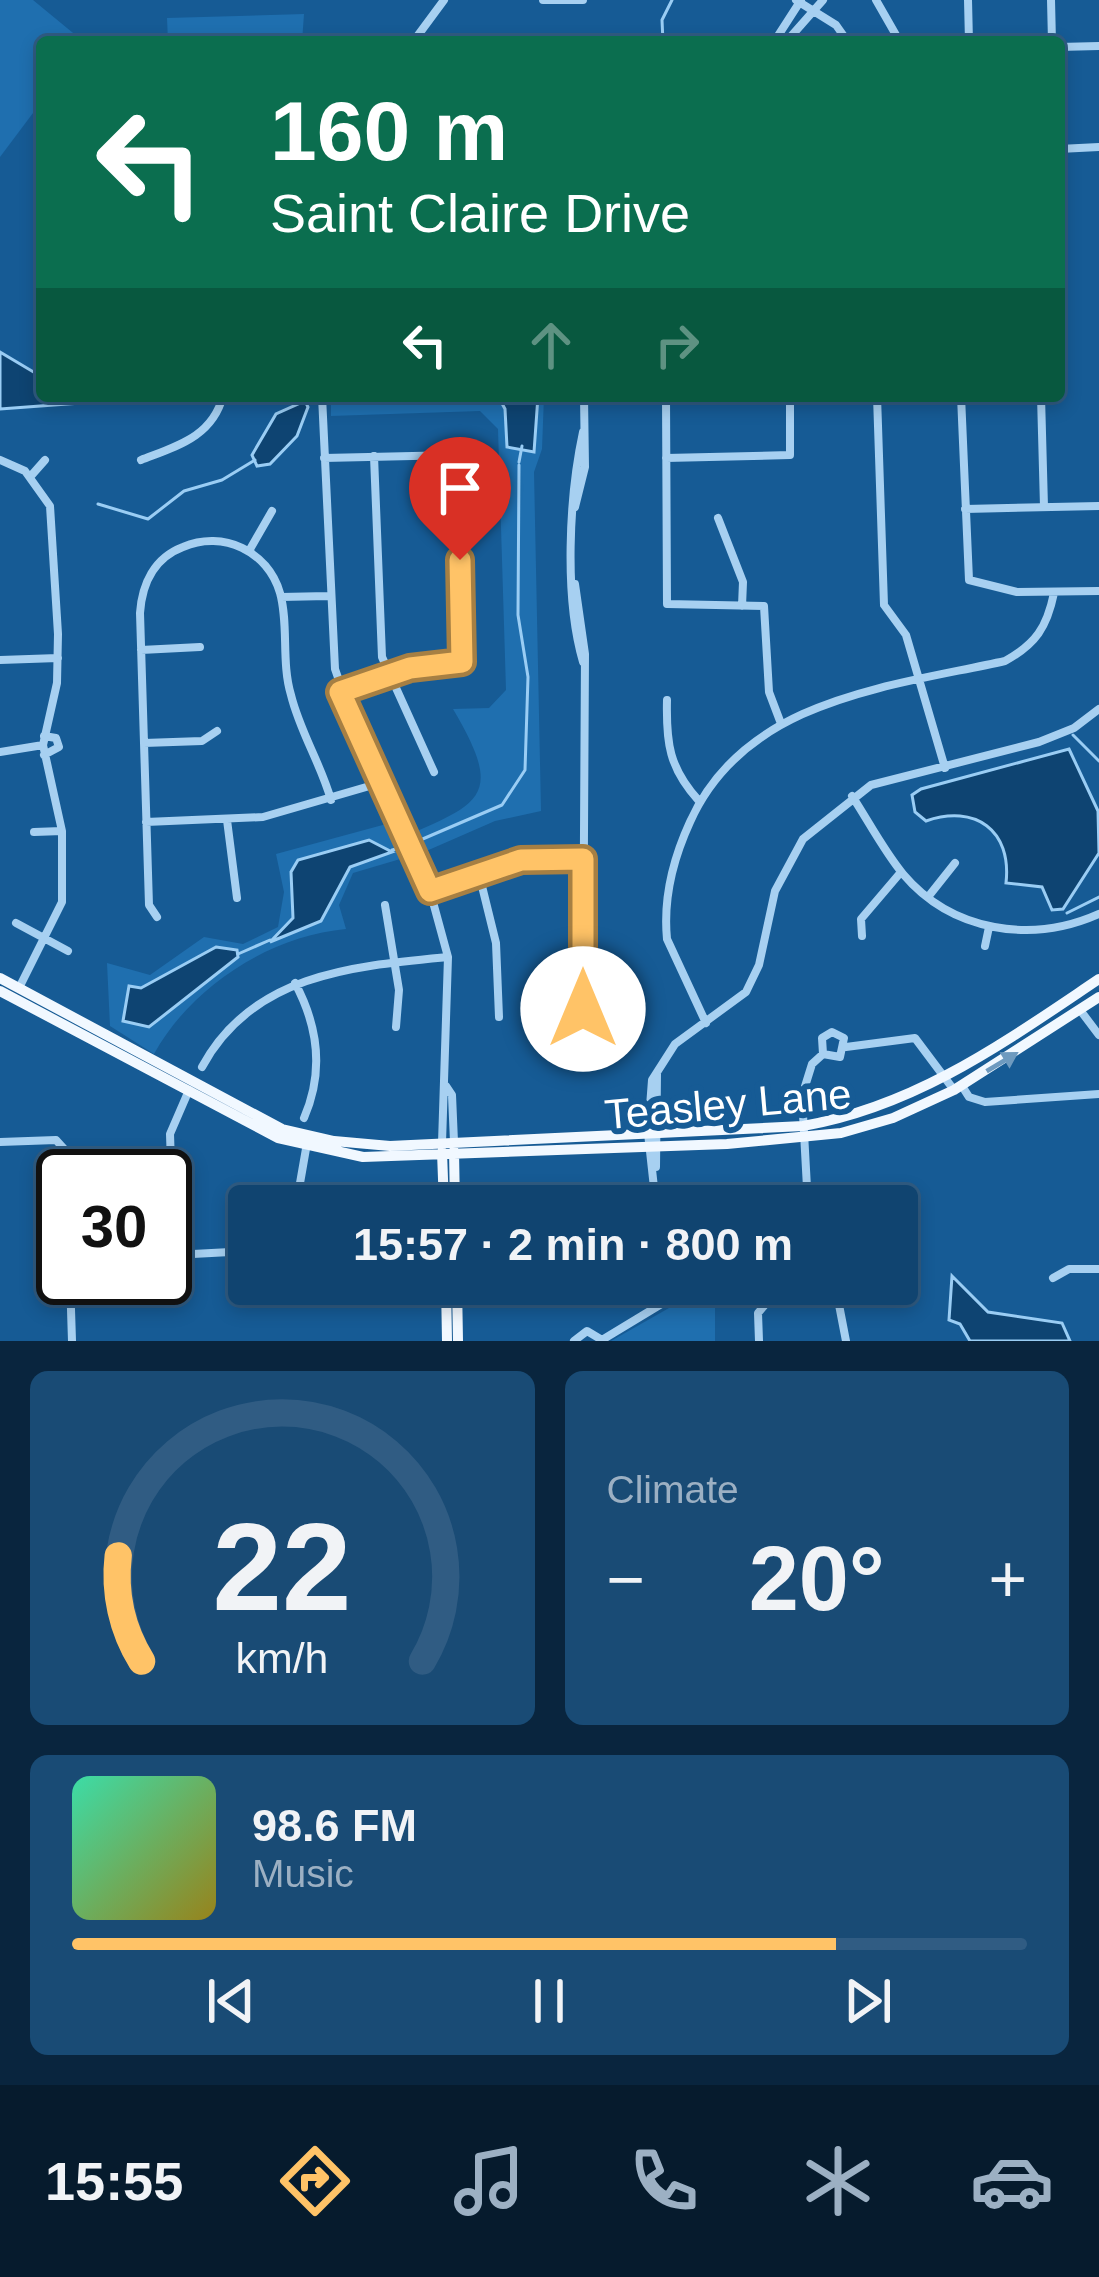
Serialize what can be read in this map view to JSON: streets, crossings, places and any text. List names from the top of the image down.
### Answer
{
  "streets": {
    "main road": ["Teasley Lane"]
  },
  "page": {
    "turn": ["160 m", "Saint Claire Drive"],
    "limit": "30",
    "trip": "15:57 · 2 min · 800 m",
    "tile": "Climate",
    "heat": ["−", "20°", "+"],
    "song": ["98.6 FM", "Music"],
    "tabs": "15:55",
    "gauge": ["22", "km/h"]
  }
}
